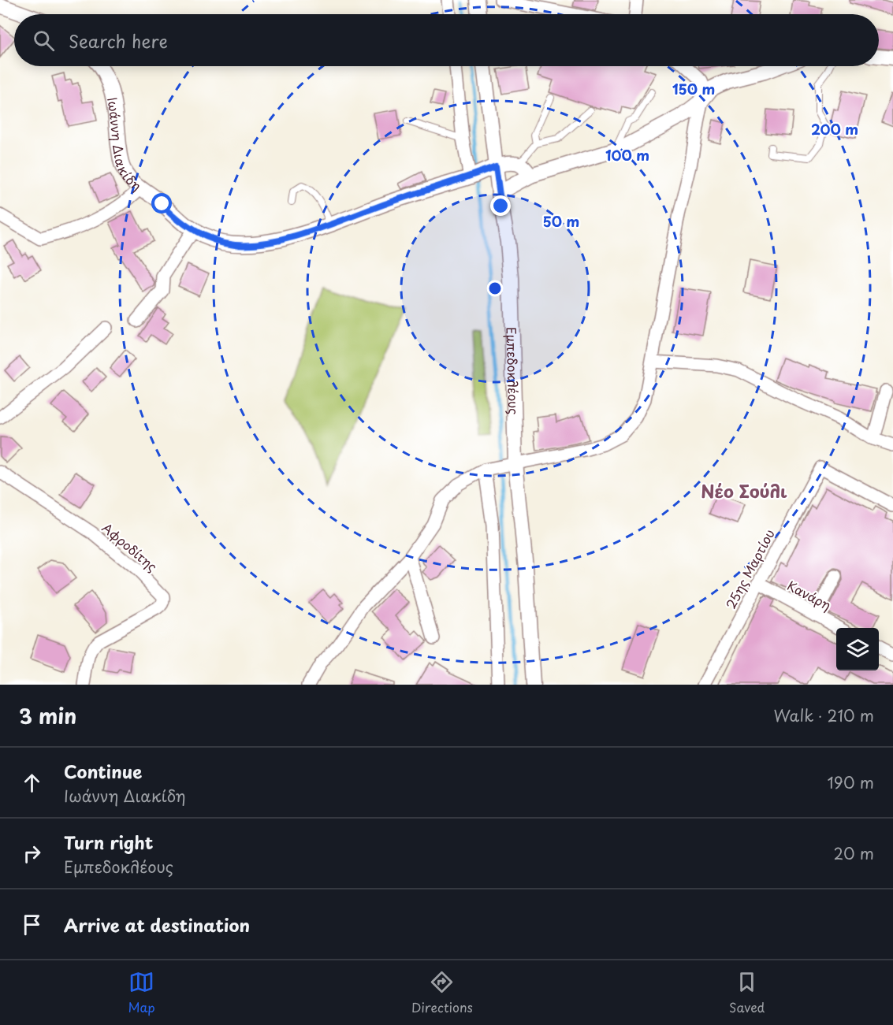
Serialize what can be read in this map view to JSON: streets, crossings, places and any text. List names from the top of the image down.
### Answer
{
  "streets": {
    "street": [
      "Ιωάννη Διακίδη",
      "Εμπεδοκλέους",
      "Αφροδίτης",
      "25ης Μαρτίου",
      "Κανάρη"
    ]
  },
  "crossings": [
    ["Ιωάννη Διακίδη", "Εμπεδοκλέους"],
    ["25ης Μαρτίου", "Κανάρη"]
  ],
  "districts": ["Νέο Σούλι"],
  "page": {
    "search": "Search here",
    "heading": ["3 min", "Walk · 210 m"],
    "list": [
      ["Continue", "Ιωάννη Διακίδη", "190 m"],
      ["Turn right", "Εμπεδοκλέους", "20 m"],
      "Arrive at destination"
    ],
    "nav": ["Map", "Directions", "Saved"]
  },
  "rings": [
    "150 m",
    "200 m",
    "100 m",
    "50 m"
  ]
}
